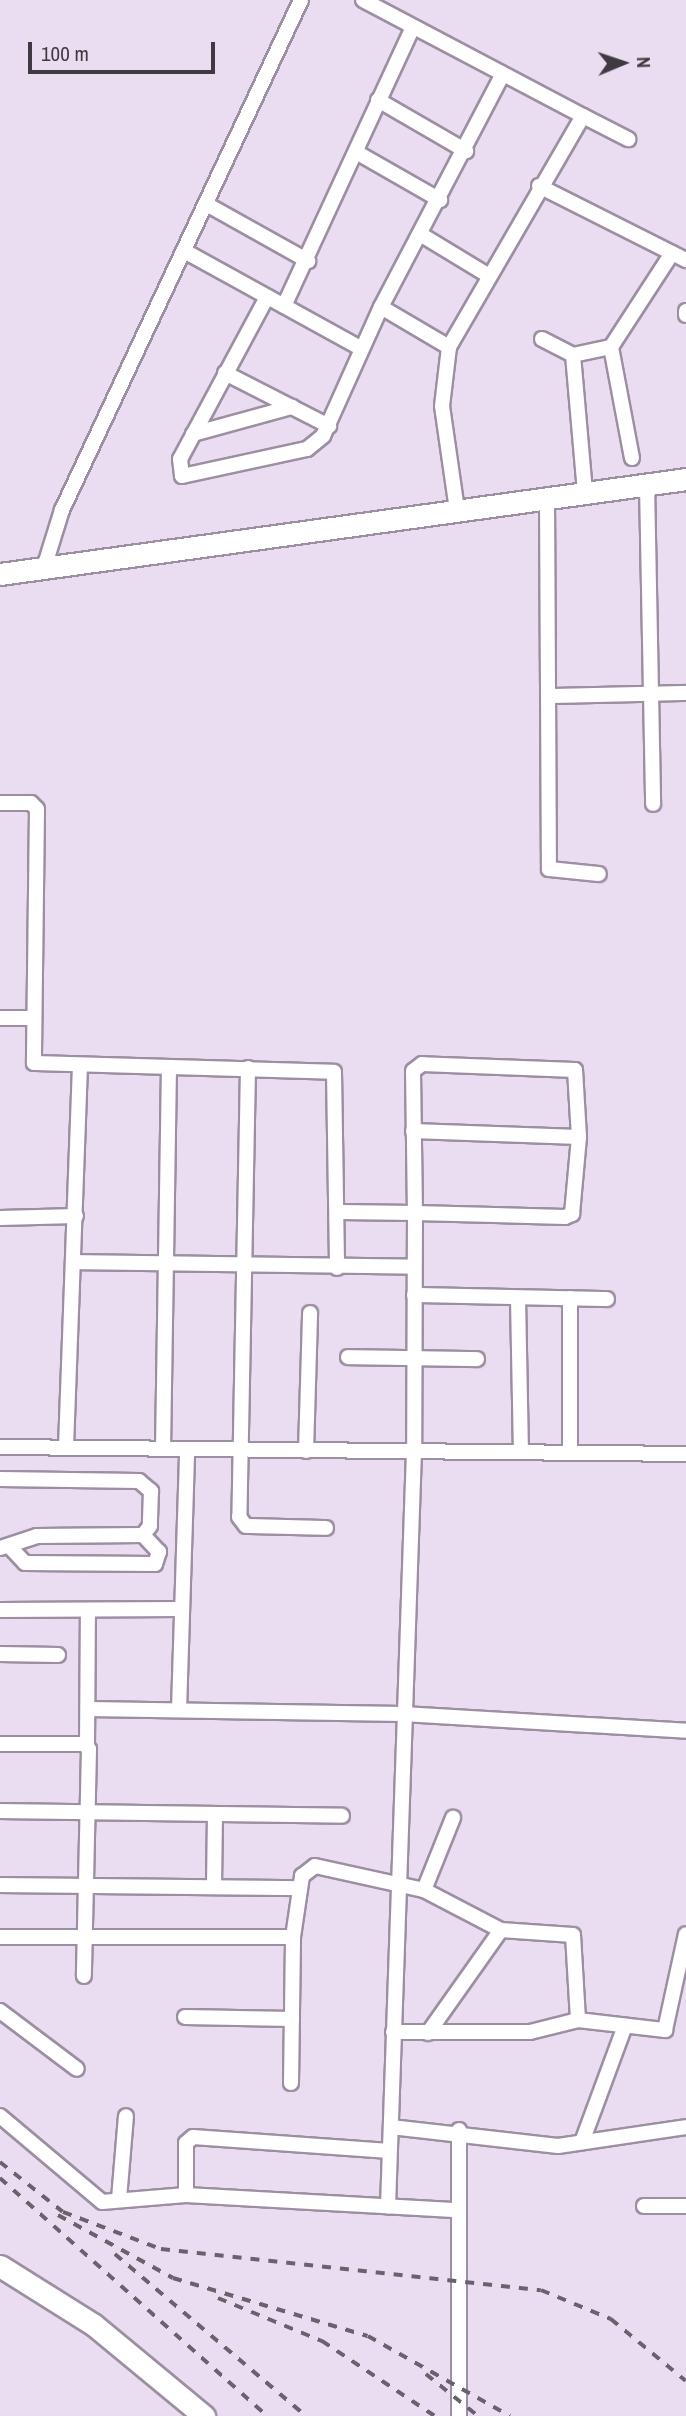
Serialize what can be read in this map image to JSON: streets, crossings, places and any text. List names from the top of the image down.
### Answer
{
  "scale_bar": "100 m",
  "north": "right"
}
